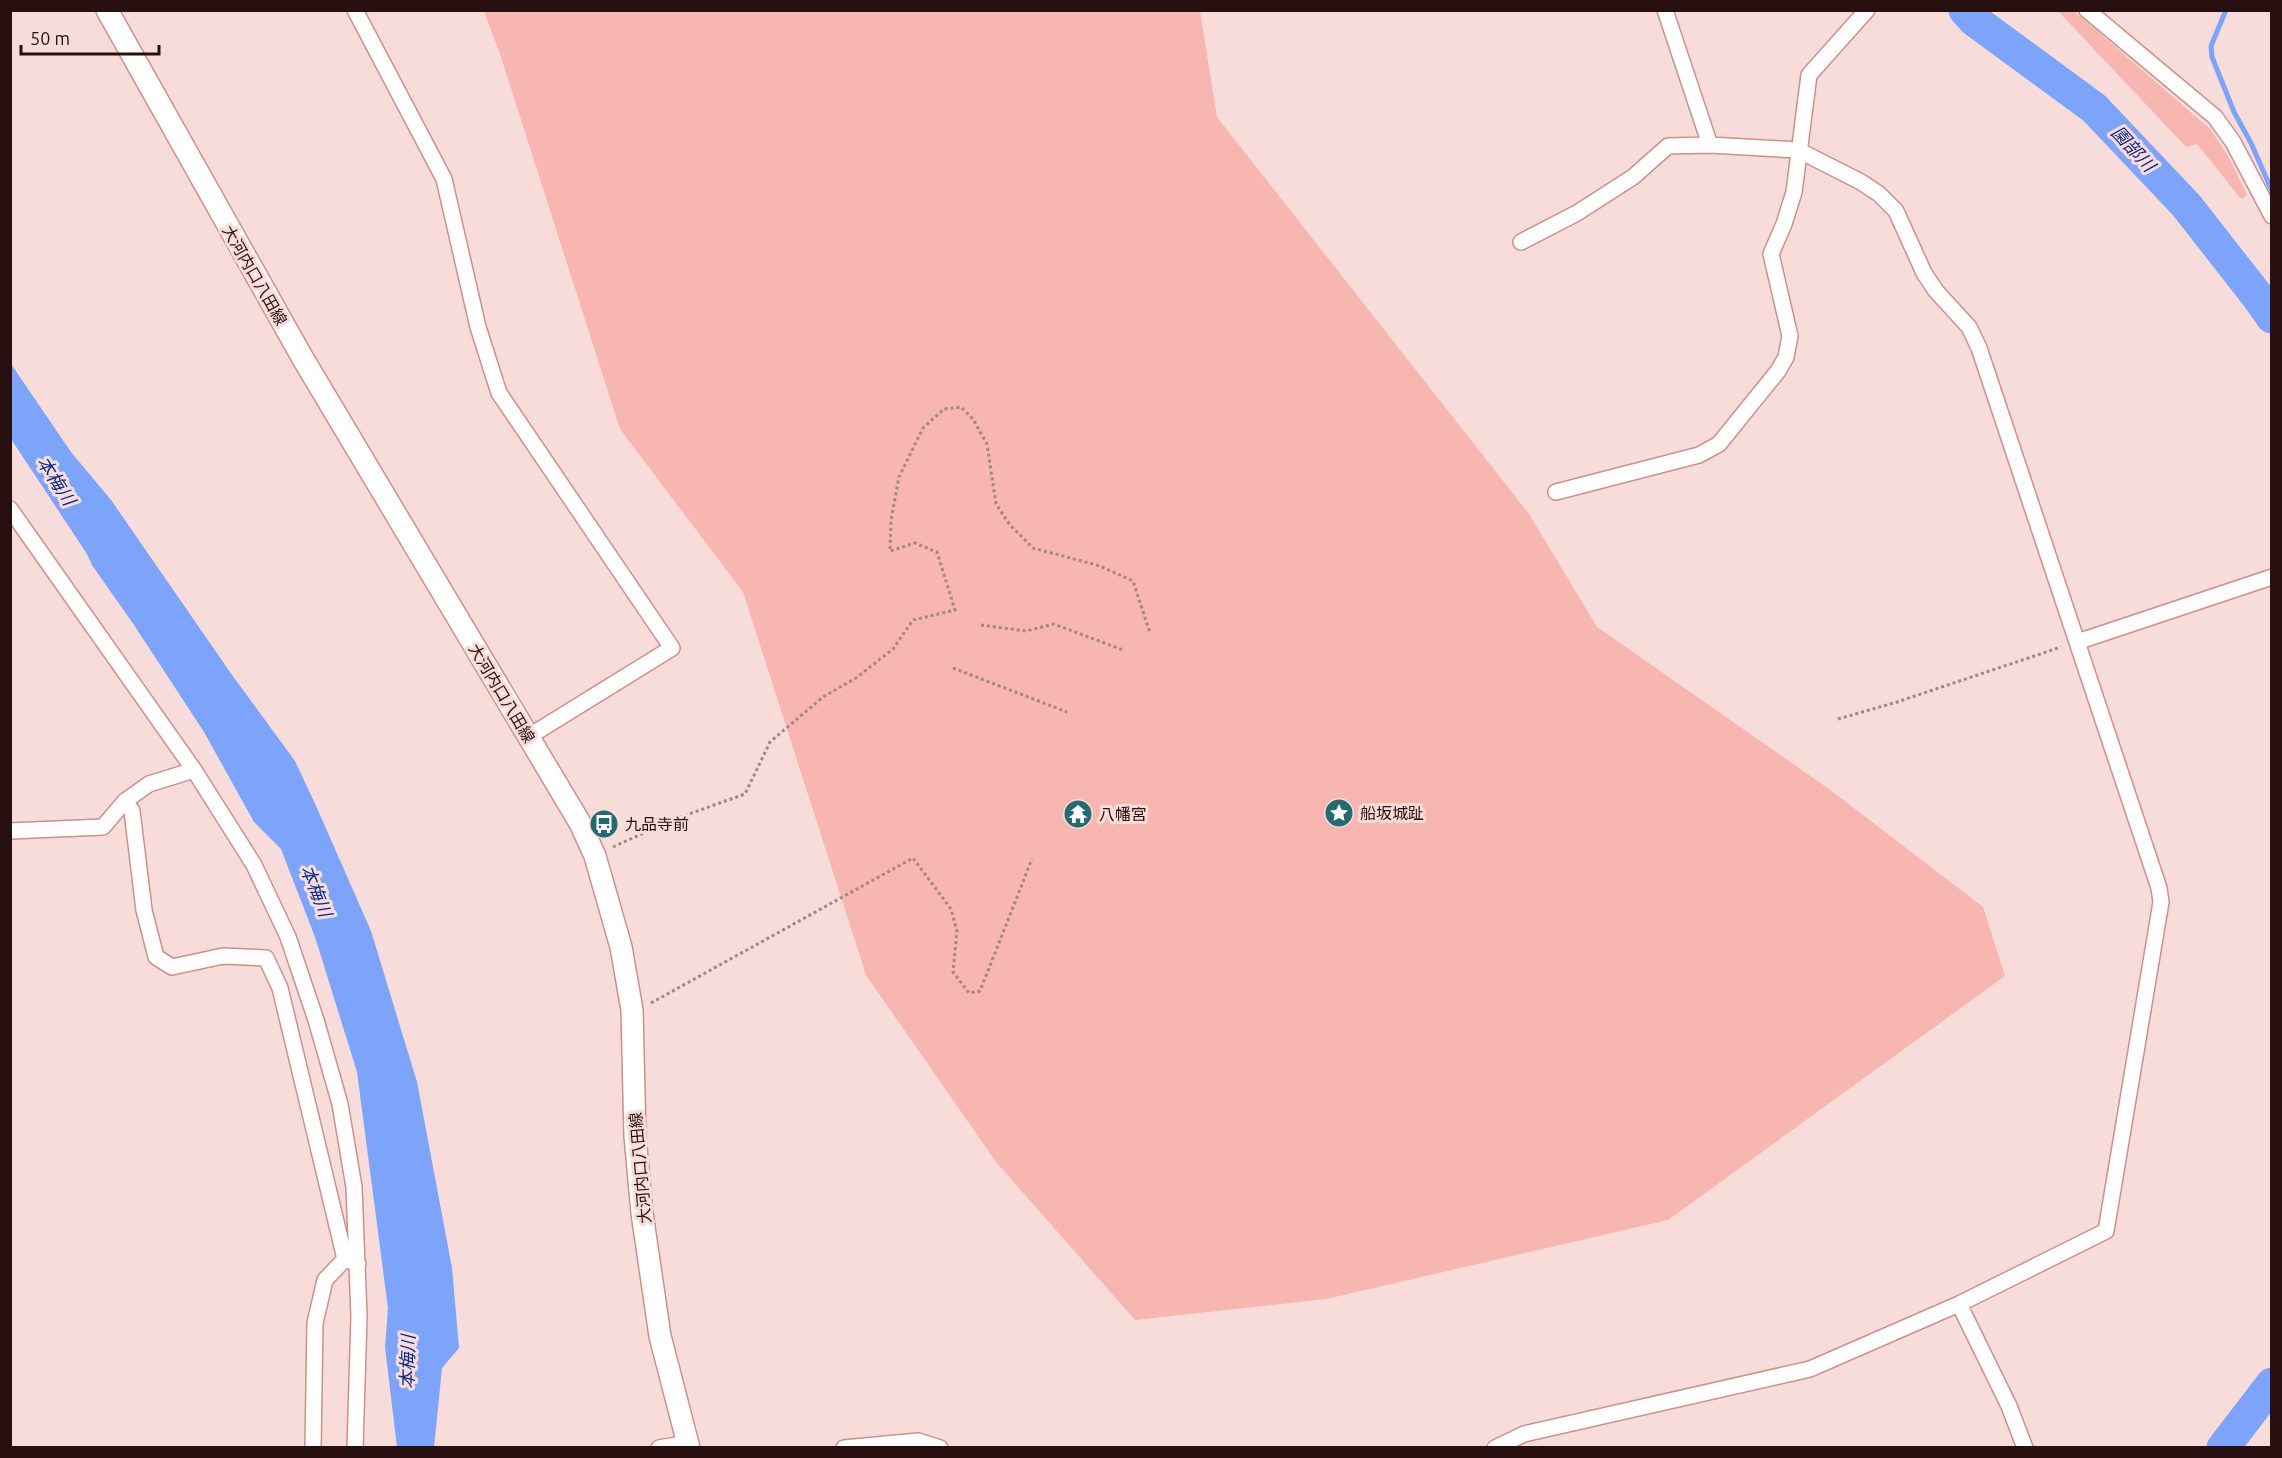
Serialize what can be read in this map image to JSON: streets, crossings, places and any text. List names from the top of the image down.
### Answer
{
  "streets": {
    "main road": ["大河内口八田線"]
  },
  "water": ["園部川", "本梅川"],
  "places": {
    "place": ["船坂城趾"],
    "temple": ["八幡宮"],
    "bus stop": ["九品寺前"]
  },
  "scale_bar": "50 m"
}
